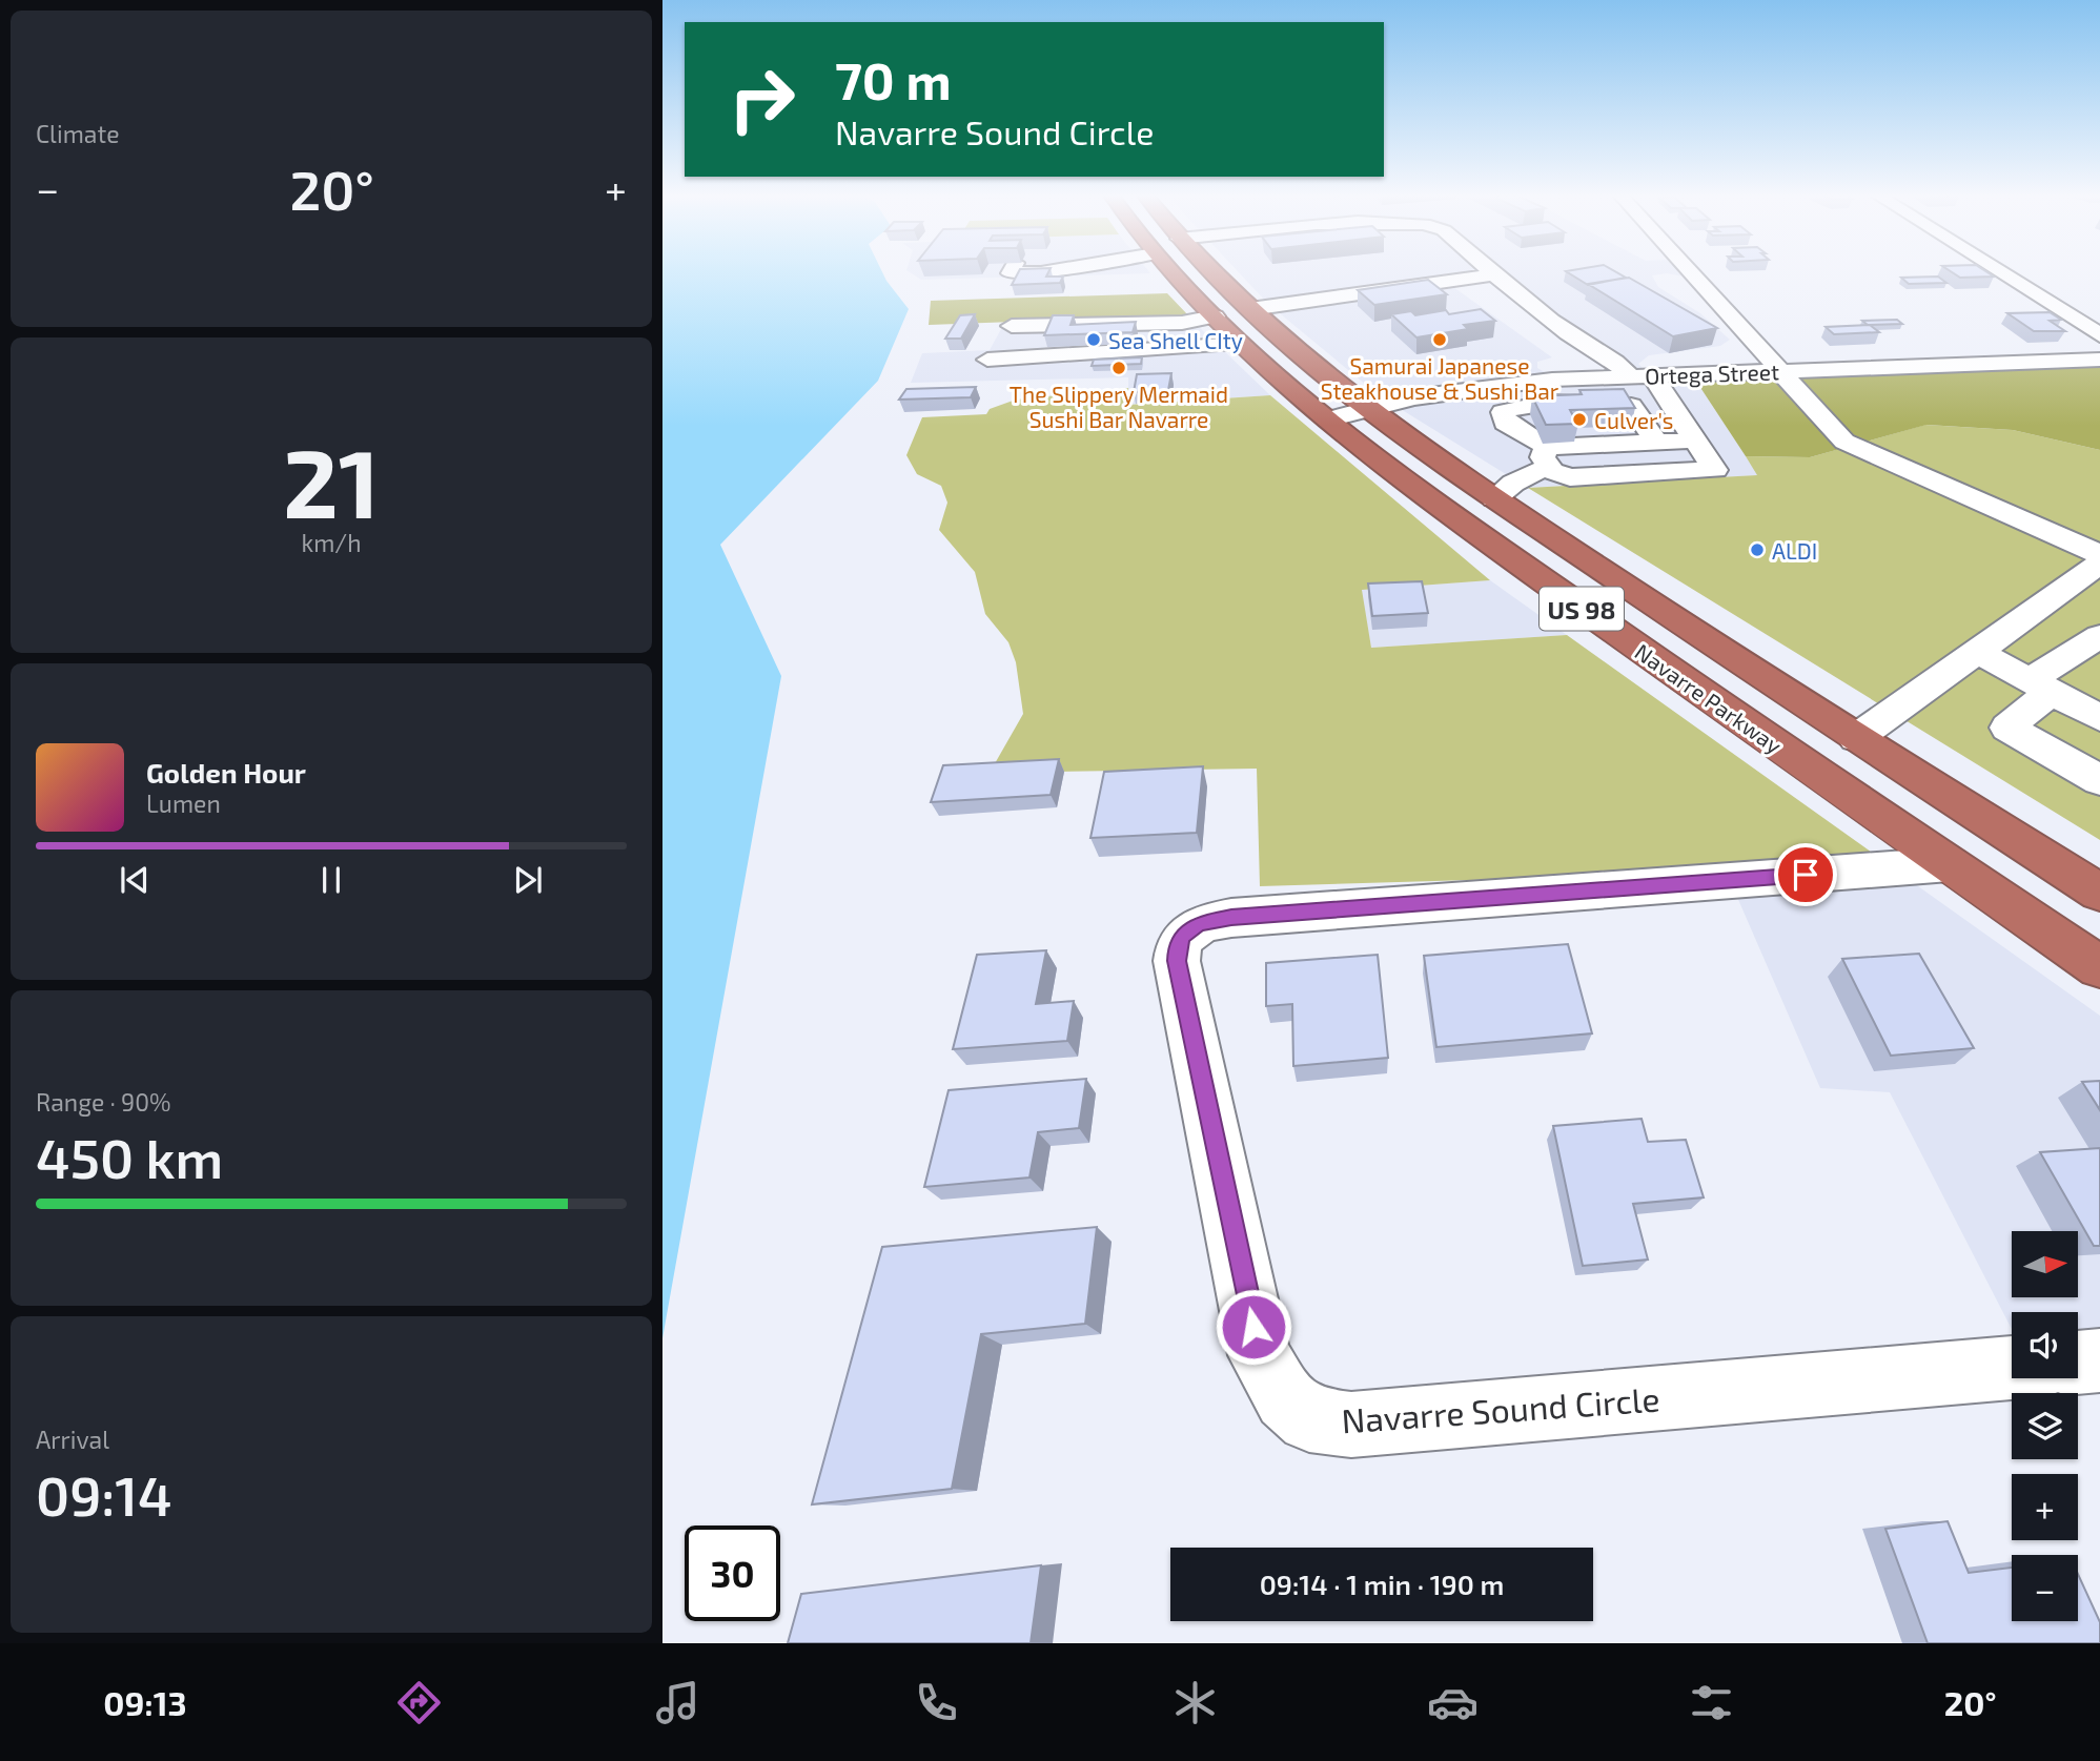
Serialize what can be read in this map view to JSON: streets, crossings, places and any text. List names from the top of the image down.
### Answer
{
  "streets": {
    "highway": ["US 98", "Navarre Parkway"],
    "street": ["Ortega Street", "Navarre Sound Circle"]
  },
  "crossings": [
    ["Ortega Street", "Navarre Parkway"],
    ["Navarre Parkway", "Navarre Sound Circle"]
  ],
  "places": [
    "Sea Shell CIty",
    "Samurai Japanese Steakhouse & Sushi Bar",
    "The Slippery Mermaid Sushi Bar Navarre",
    "Culver's",
    "ALDI"
  ],
  "north": "right",
  "page": {
    "tile": [
      "Climate",
      ["21", "km/h"],
      ["Range · 90%", "450 km"],
      ["Arrival", "09:14"]
    ],
    "turn": ["70 m", "Navarre Sound Circle"],
    "heat": ["−", "20°", "+"],
    "song": ["Golden Hour", "Lumen"],
    "map_buttons": ["+", "−"],
    "limit": "30",
    "trip": "09:14 · 1 min · 190 m",
    "tabs": ["09:13", "20°"]
  }
}
